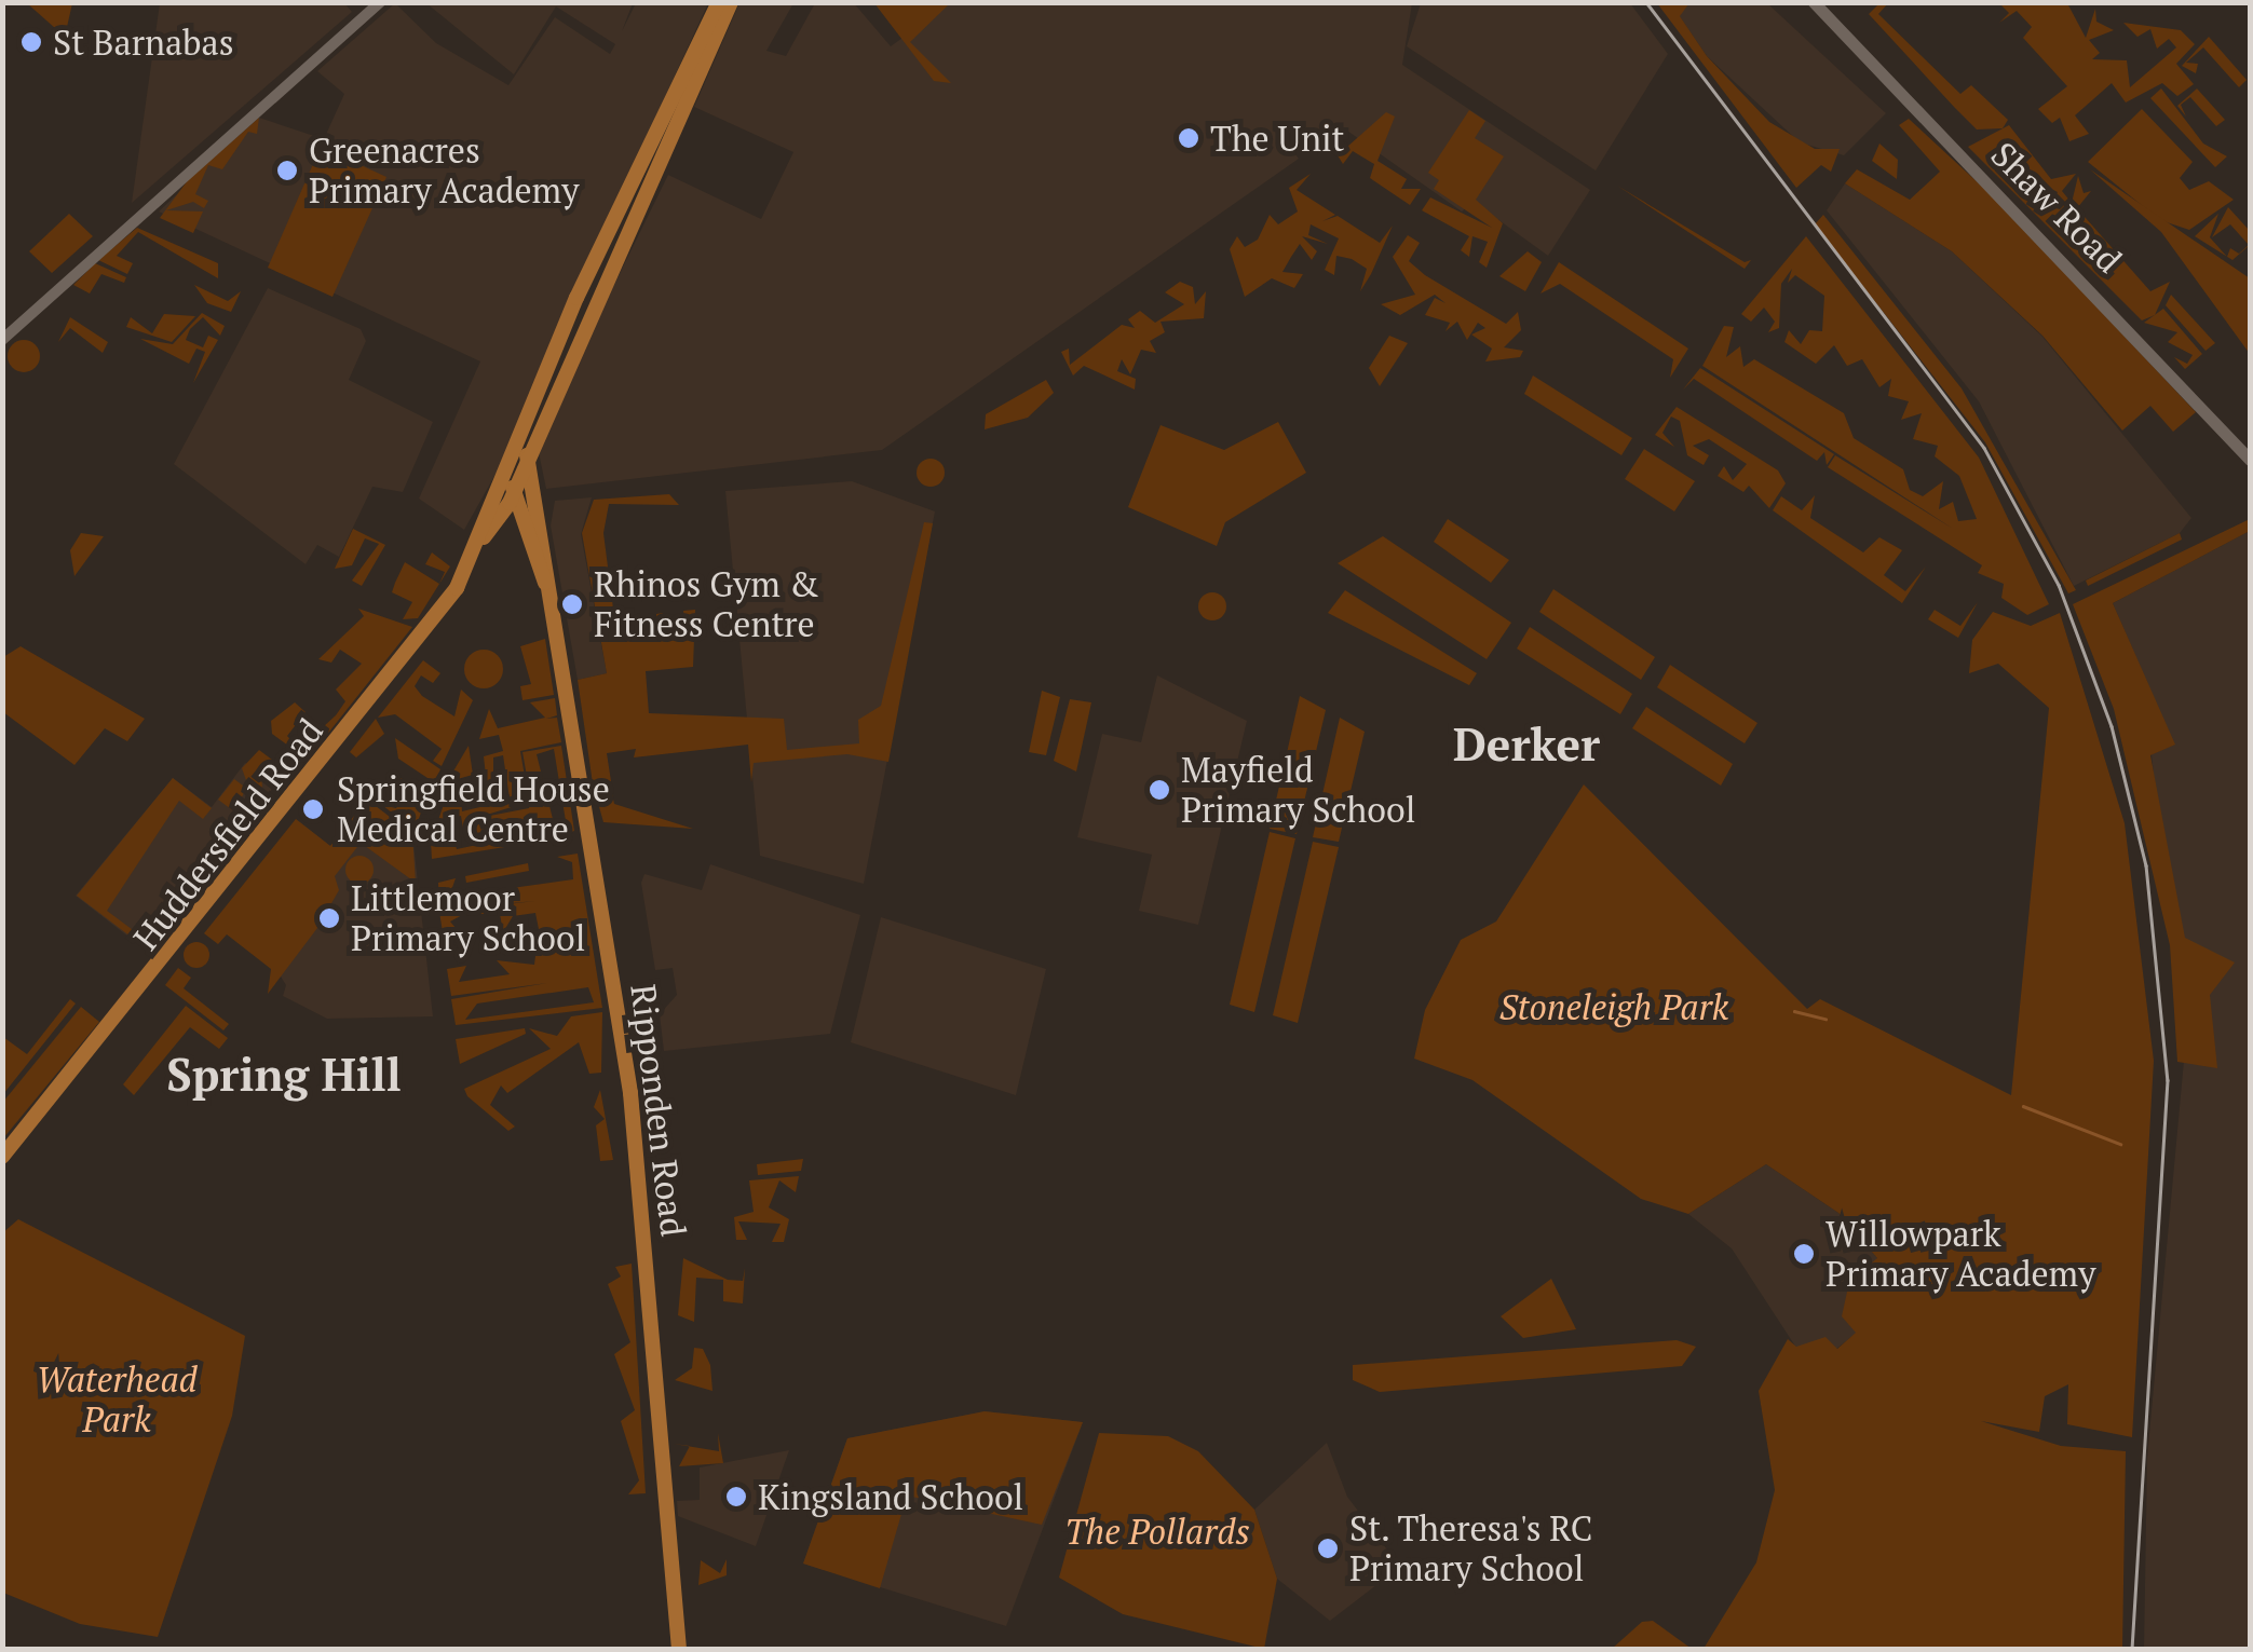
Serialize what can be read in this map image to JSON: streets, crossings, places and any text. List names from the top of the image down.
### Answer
{
  "streets": {
    "main road": ["Shaw Road", "Huddersfield Road", "Ripponden Road"]
  },
  "crossings": [
    ["Huddersfield Road", "Ripponden Road"]
  ],
  "districts": ["Derker", "Spring Hill"],
  "parks": ["Stoneleigh Park", "Waterhead Park", "The Pollards"],
  "places": [
    "St Barnabas",
    "The Unit",
    "Greenacres Primary Academy",
    "Rhinos Gym & Fitness Centre",
    "Mayfield Primary School",
    "Springfield House Medical Centre",
    "Littlemoor Primary School",
    "Willowpark Primary Academy",
    "Kingsland School",
    "St. Theresa's RC Primary School"
  ]
}
